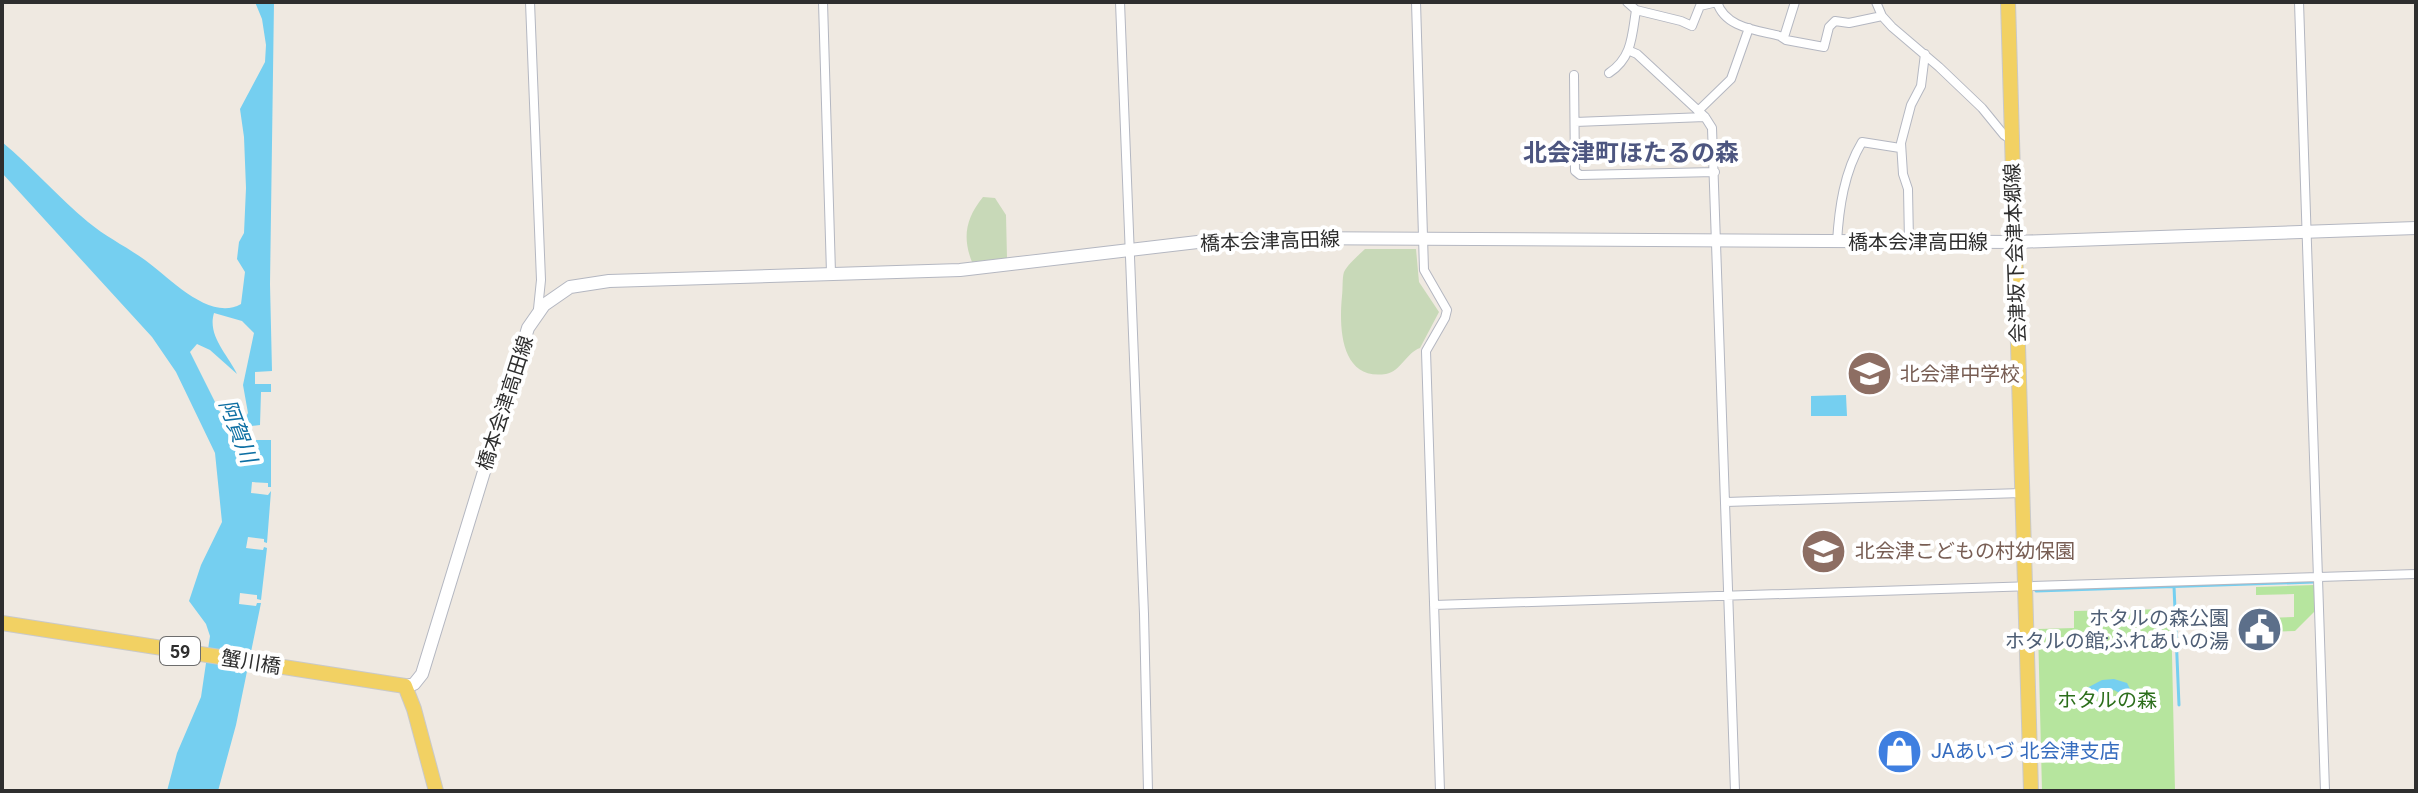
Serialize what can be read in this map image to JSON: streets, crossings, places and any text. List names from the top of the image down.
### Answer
{
  "streets": {
    "main road": [
      "橋本会津高田線",
      "会津坂下会津本郷線",
      "59",
      "蟹川橋"
    ]
  },
  "crossings": [
    ["橋本会津高田線", "会津坂下会津本郷線"],
    ["橋本会津高田線", "蟹川橋"]
  ],
  "districts": ["北会津町ほたるの森"],
  "water": ["阿賀川"],
  "parks": ["ホタルの森"],
  "places": {
    "school or university": ["北会津中学校", "北会津こどもの村幼保園"],
    "public building": ["ホタルの森公園 ホタルの館;ふれあいの湯"],
    "shop": ["JAあいづ 北会津支店"]
  }
}
